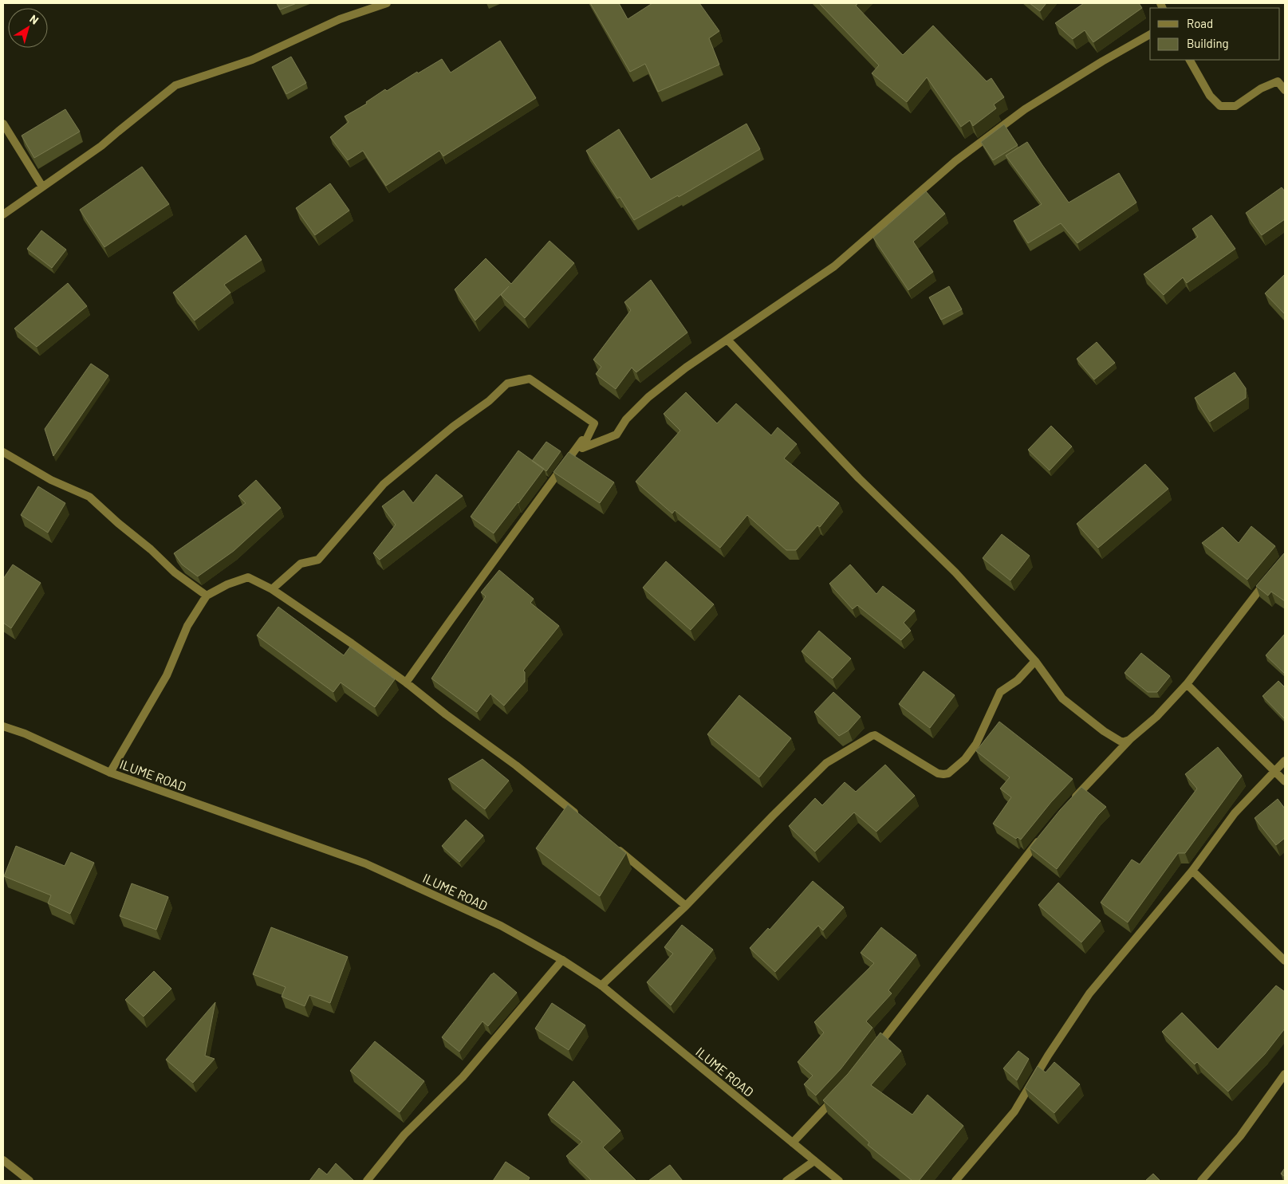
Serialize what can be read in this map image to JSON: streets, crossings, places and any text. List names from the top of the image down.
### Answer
{
  "streets": {
    "street": ["ILUME ROAD"]
  },
  "legend": ["Road", "Building"],
  "north": "top right"
}
